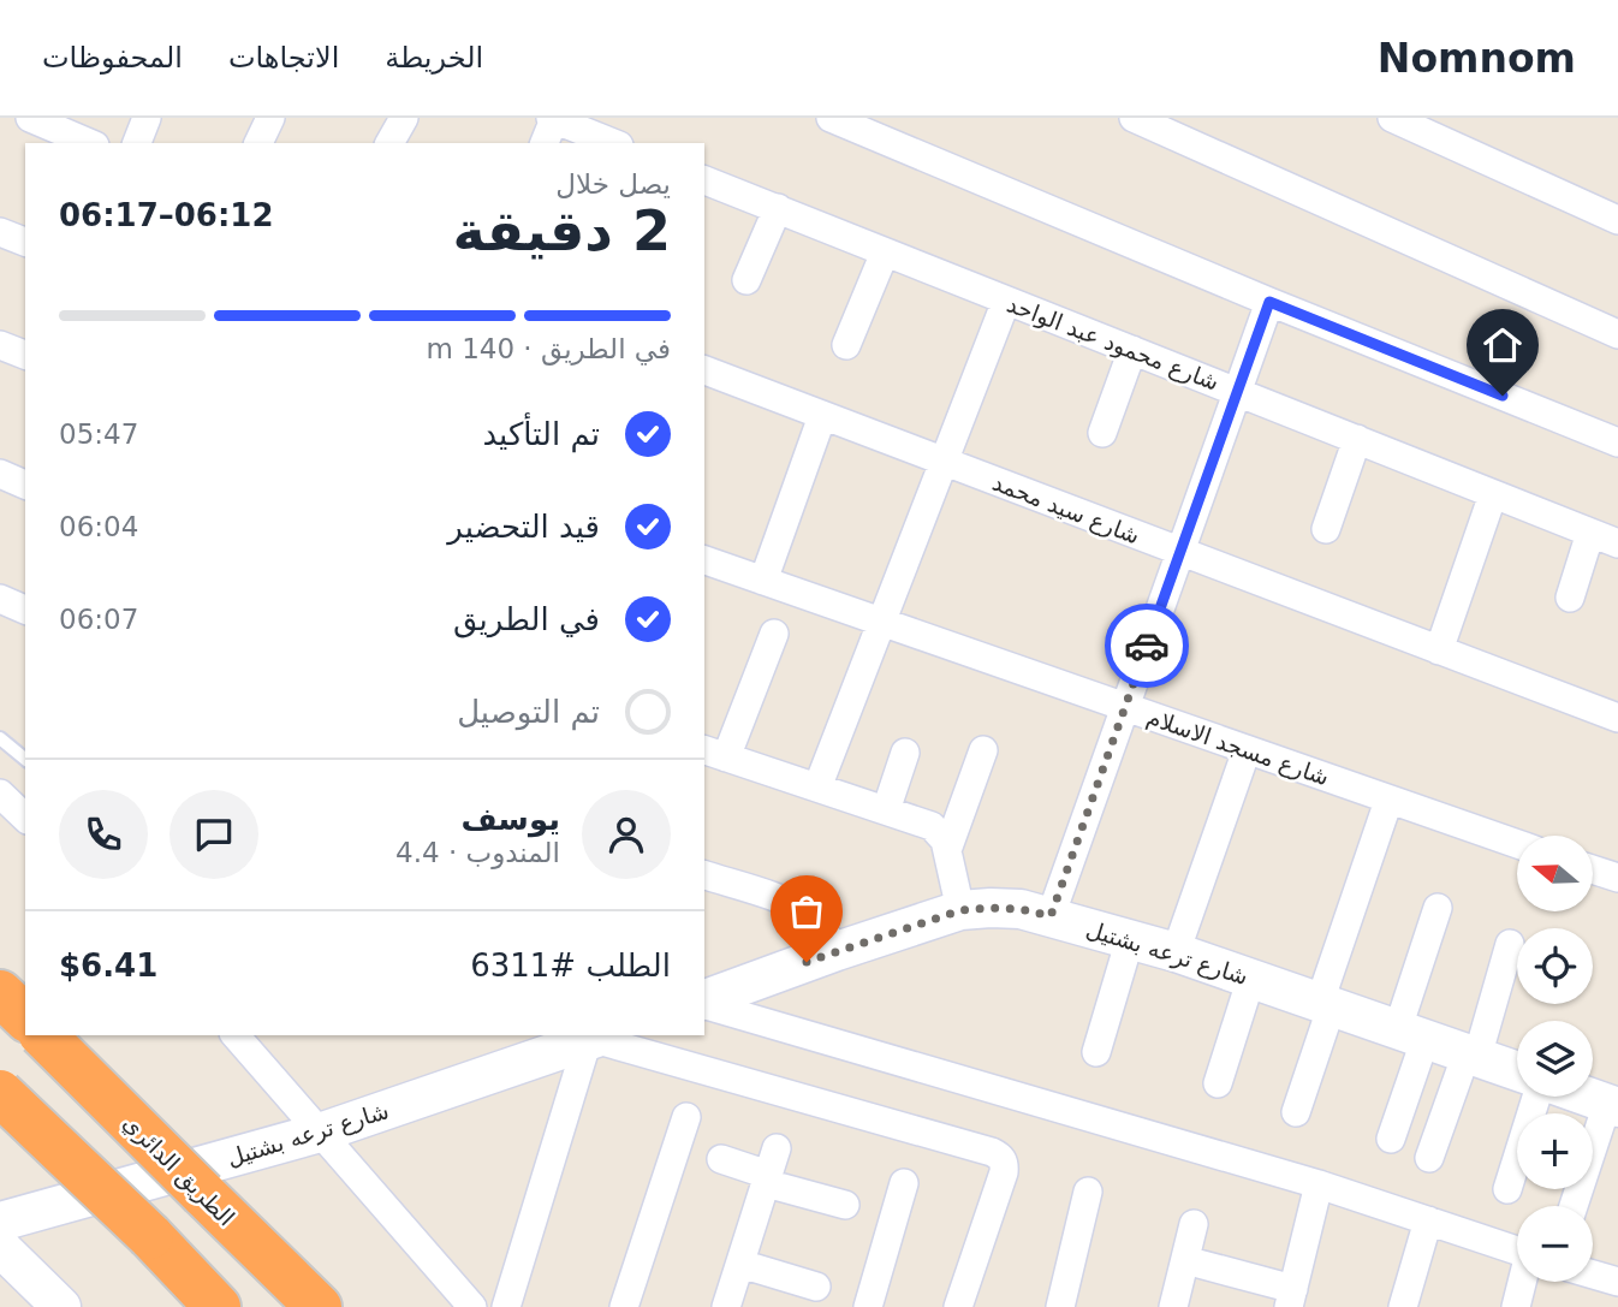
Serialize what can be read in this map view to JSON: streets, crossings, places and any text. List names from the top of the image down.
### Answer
{
  "streets": {
    "highway": ["الطريق الدائري"],
    "street": [
      "شارع محمود عبد الواحد",
      "شارع سيد محمد",
      "شارع مسجد الاسلام",
      "شارع ترعه بشتيل"
    ]
  },
  "north": "left",
  "page": {
    "header": "Nomnom",
    "nav": ["الخريطة", "الاتجاهات", "المحفوظات"],
    "heading": ["2 دقيقة", "يصل خلال", "06:12–06:17"],
    "panel": [
      "يوسف",
      "المندوب · 4.4",
      "الطلب #6311",
      "$6.41"
    ],
    "bar": "في الطريق · 140 m",
    "list": [
      ["تم التأكيد", "05:47"],
      ["قيد التحضير", "06:04"],
      ["في الطريق", "06:07"],
      "تم التوصيل"
    ],
    "map_buttons": ["+", "−"]
  }
}
